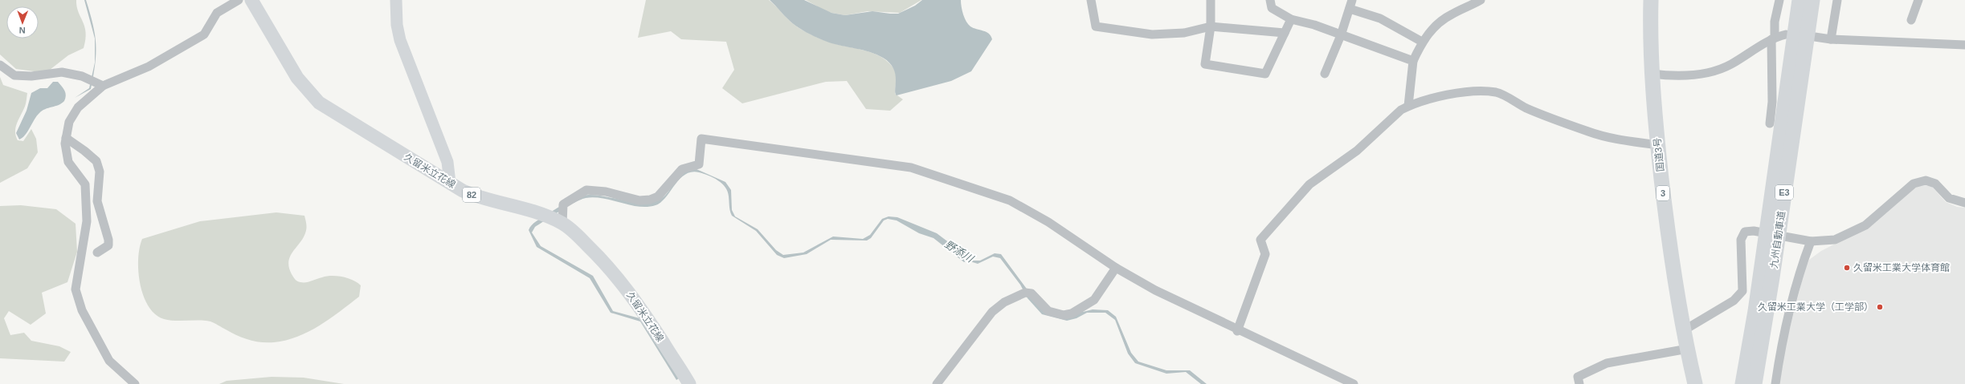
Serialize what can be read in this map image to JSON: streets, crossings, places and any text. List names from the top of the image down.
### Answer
{
  "streets": {
    "highway": [
      "国道3号",
      "E3",
      "3",
      "九州自動車道"
    ],
    "main road": ["久留米立花線", "82"]
  },
  "water": ["野添川"],
  "places": ["久留米工業大学体育館", "久留米工業大学（工学部）"],
  "north": "bottom"
}
